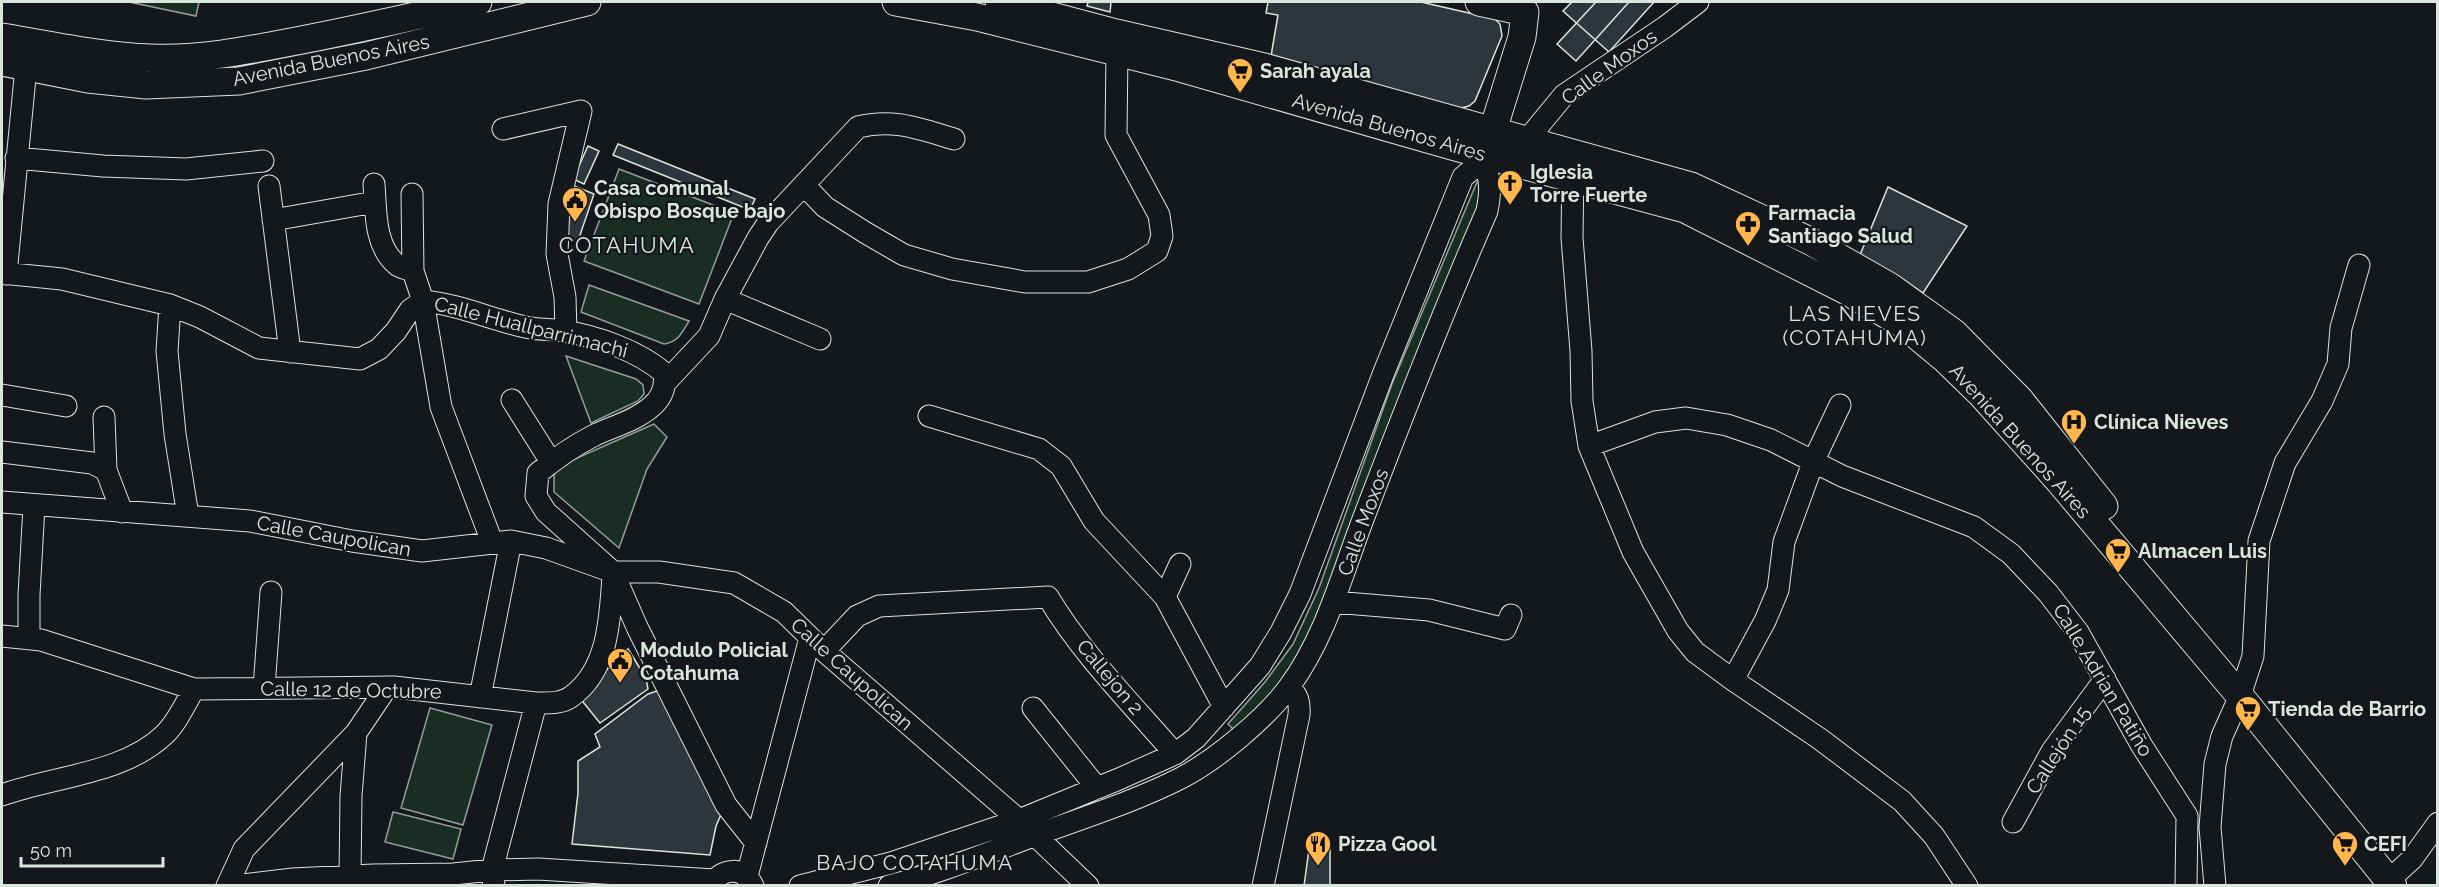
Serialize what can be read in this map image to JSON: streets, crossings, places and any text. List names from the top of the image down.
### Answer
{
  "streets": {
    "main road": ["Avenida Buenos Aires"],
    "street": [
      "Calle Moxos",
      "Calle Huallparrimachi",
      "Calle Caupolican",
      "Callejon 2",
      "Calle Adrian Patiño",
      "Calle 12 de Octubre",
      "Callejón 15"
    ]
  },
  "crossings": [
    ["Avenida Buenos Aires", "Calle Moxos"],
    ["Calle Moxos", "Calle Caupolican"],
    ["Calle Moxos", "Callejon 2"],
    ["Calle Caupolican", "Callejon 2"],
    ["Calle Caupolican", "Calle 12 de Octubre"],
    ["Calle Adrian Patiño", "Callejón 15"]
  ],
  "districts": ["COTAHUMA", "LAS NIEVES (COTAHUMA)", "BAJO COTAHUMA"],
  "places": {
    "supermarket": [
      "Sarah ayala",
      "Almacen Luis",
      "Tienda de Barrio",
      "CEFI"
    ],
    "church": ["Iglesia Torre Fuerte"],
    "public building": ["Casa comunal Obispo Bosque bajo", "Modulo Policial Cotahuma"],
    "pharmacy": ["Farmacia Santiago Salud"],
    "hospital": ["Clínica Nieves"],
    "restaurant": ["Pizza Gool"]
  },
  "scale_bar": "50 m"
}
